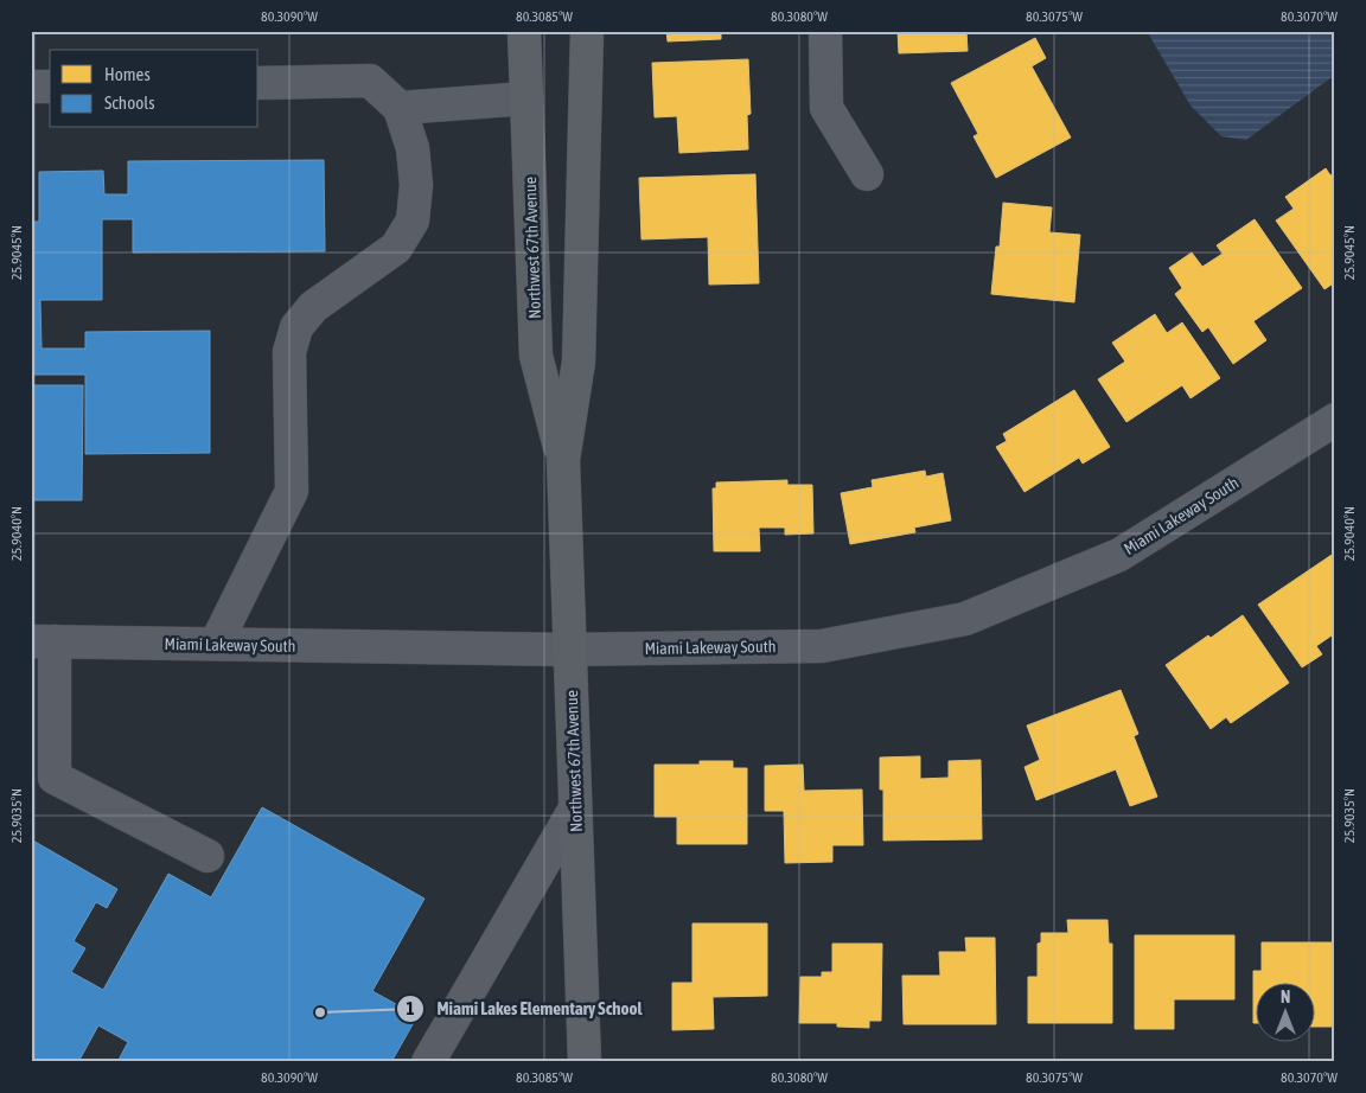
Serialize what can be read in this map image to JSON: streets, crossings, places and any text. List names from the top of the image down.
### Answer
{
  "streets": {
    "main road": ["Northwest 67th Avenue"],
    "street": ["Miami Lakeway South"]
  },
  "crossings": [
    ["Northwest 67th Avenue", "Miami Lakeway South"]
  ],
  "places": ["Miami Lakes Elementary School"],
  "legend": ["Homes", "Schools"],
  "north": "top",
  "coordinates": [
    "80.3090°W",
    "80.3085°W",
    "80.3080°W",
    "80.3075°W",
    "80.3070°W",
    "25.9045°N",
    "25.9040°N",
    "25.9035°N"
  ]
}
